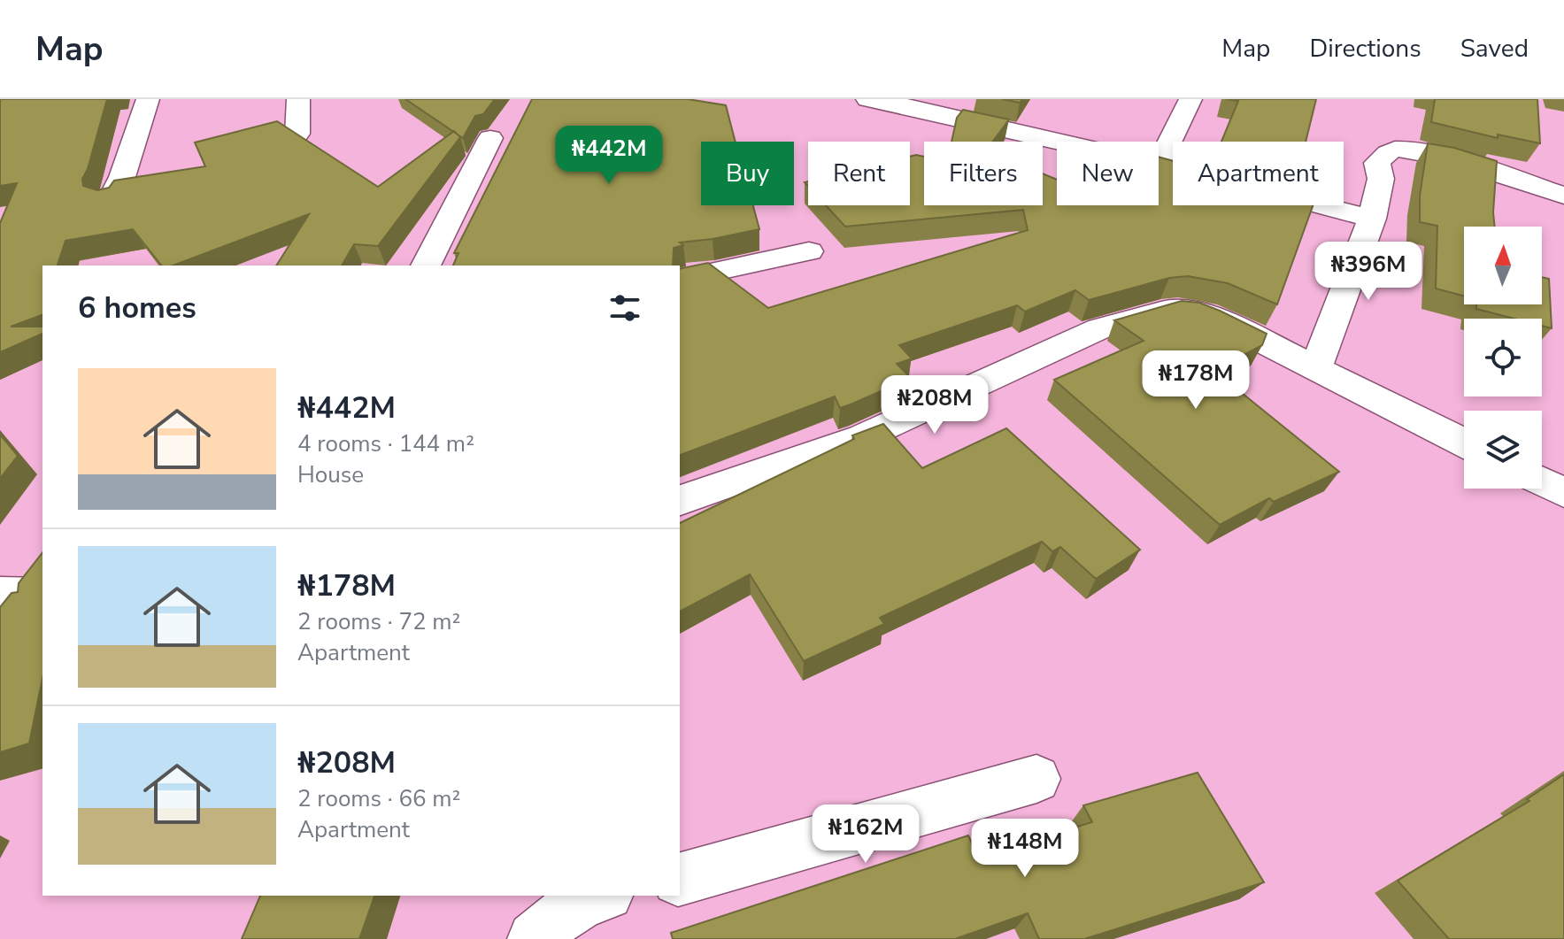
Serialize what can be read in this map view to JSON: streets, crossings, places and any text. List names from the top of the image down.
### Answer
{
  "north": "top",
  "page": {
    "header": "Map",
    "nav": ["Map", "Directions", "Saved"],
    "price": [
      "₦442M",
      "₦396M",
      "₦178M",
      "₦208M",
      "₦162M",
      "₦148M"
    ],
    "chip": [
      "Buy",
      "Rent",
      "Filters",
      "New",
      "Apartment"
    ],
    "heading": "6 homes",
    "list": [
      {
        "name": "₦442M",
        "note": "4 rooms · 144 m² · House"
      },
      {
        "name": "₦178M",
        "note": "2 rooms · 72 m² · Apartment"
      },
      {
        "name": "₦208M",
        "note": "2 rooms · 66 m² · Apartment"
      }
    ]
  }
}
